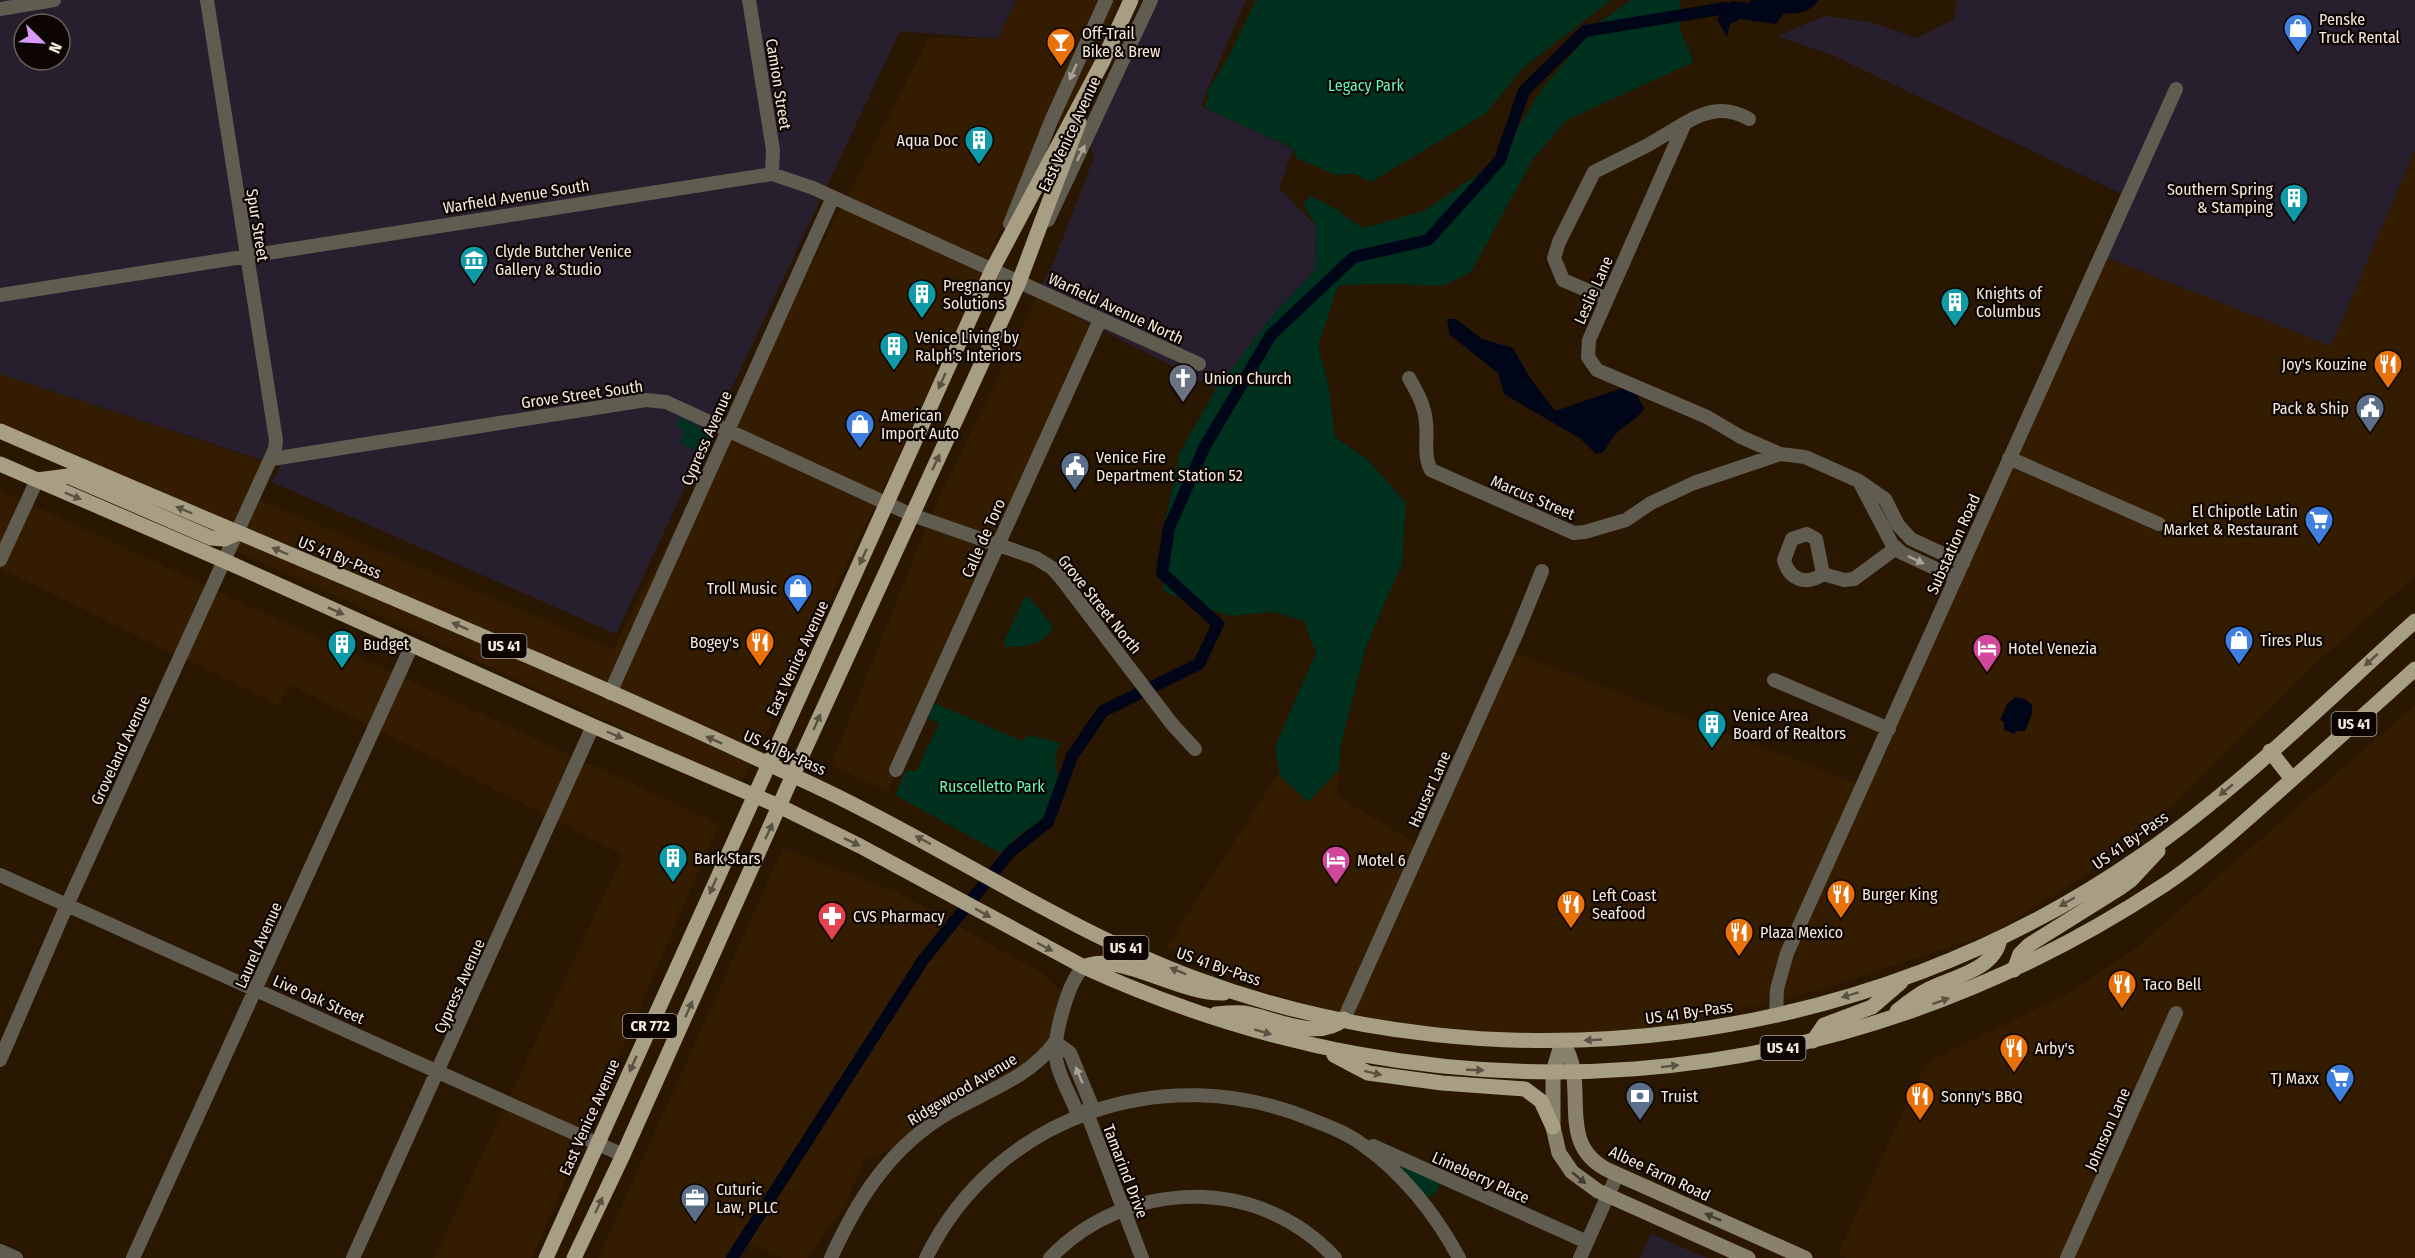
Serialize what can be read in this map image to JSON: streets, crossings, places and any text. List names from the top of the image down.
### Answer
{
  "streets": {
    "main road": [
      "East Venice Avenue",
      "US 41 By-Pass",
      "US 41",
      "CR 772",
      "Albee Farm Road"
    ],
    "street": [
      "Camion Street",
      "Warfield Avenue South",
      "Spur Street",
      "Leslie Lane",
      "Warfield Avenue North",
      "Grove Street South",
      "Cypress Avenue",
      "Marcus Street",
      "Calle de Toro",
      "Substation Road",
      "Grove Street North",
      "Groveland Avenue",
      "Hauser Lane",
      "Laurel Avenue",
      "Live Oak Street",
      "Ridgewood Avenue",
      "Johnson Lane",
      "Tamarind Drive",
      "Limeberry Place"
    ]
  },
  "crossings": [
    ["Camion Street", "Warfield Avenue South"],
    ["East Venice Avenue", "Warfield Avenue South"],
    ["East Venice Avenue", "Warfield Avenue North"],
    ["East Venice Avenue", "Grove Street South"],
    ["East Venice Avenue", "US 41 By-Pass"],
    ["East Venice Avenue", "Grove Street North"],
    ["East Venice Avenue", "US 41"],
    ["East Venice Avenue", "Live Oak Street"],
    ["Warfield Avenue South", "Spur Street"],
    ["Warfield Avenue South", "Warfield Avenue North"],
    ["Warfield Avenue South", "Cypress Avenue"],
    ["Spur Street", "Grove Street South"],
    ["Spur Street", "Groveland Avenue"],
    ["Leslie Lane", "Marcus Street"],
    ["Leslie Lane", "Substation Road"],
    ["Warfield Avenue North", "Calle de Toro"],
    ["Grove Street South", "Cypress Avenue"],
    ["Grove Street South", "Grove Street North"],
    ["Grove Street South", "Groveland Avenue"],
    ["Cypress Avenue", "US 41 By-Pass"],
    ["Cypress Avenue", "US 41"],
    ["Cypress Avenue", "Live Oak Street"],
    ["Calle de Toro", "Grove Street North"],
    ["Substation Road", "US 41 By-Pass"],
    ["US 41 By-Pass", "Groveland Avenue"],
    ["US 41 By-Pass", "Hauser Lane"],
    ["US 41 By-Pass", "Albee Farm Road"],
    ["US 41", "Groveland Avenue"],
    ["US 41", "Laurel Avenue"],
    ["US 41", "Tamarind Drive"],
    ["US 41", "Albee Farm Road"],
    ["Groveland Avenue", "Live Oak Street"],
    ["Laurel Avenue", "Live Oak Street"],
    ["Ridgewood Avenue", "Tamarind Drive"]
  ],
  "parks": ["Legacy Park", "Ruscelletto Park"],
  "places": {
    "shop": [
      "Penske Truck Rental",
      "American Import Auto",
      "Troll Music",
      "Tires Plus"
    ],
    "bar": ["Off-Trail Bike & Brew"],
    "building": [
      "Aqua Doc",
      "Southern Spring & Stamping",
      "Pregnancy Solutions",
      "Knights of Columbus",
      "Venice Living by Ralph's Interiors",
      "Budget",
      "Venice Area Board of Realtors",
      "Bark Stars"
    ],
    "museum": ["Clyde Butcher Venice Gallery & Studio"],
    "restaurant": [
      "Joy's Kouzine",
      "Bogey's",
      "Burger King",
      "Left Coast Seafood",
      "Plaza Mexico",
      "Taco Bell",
      "Arby's",
      "Sonny's BBQ"
    ],
    "church": ["Union Church"],
    "public building": ["Pack & Ship", "Venice Fire Department Station 52"],
    "supermarket": ["El Chipotle Latin Market & Restaurant", "TJ Maxx"],
    "hotel": ["Hotel Venezia", "Motel 6"],
    "pharmacy": ["CVS Pharmacy"],
    "bank": ["Truist"],
    "office": ["Cuturic Law, PLLC"]
  },
  "north": "bottom right"
}
